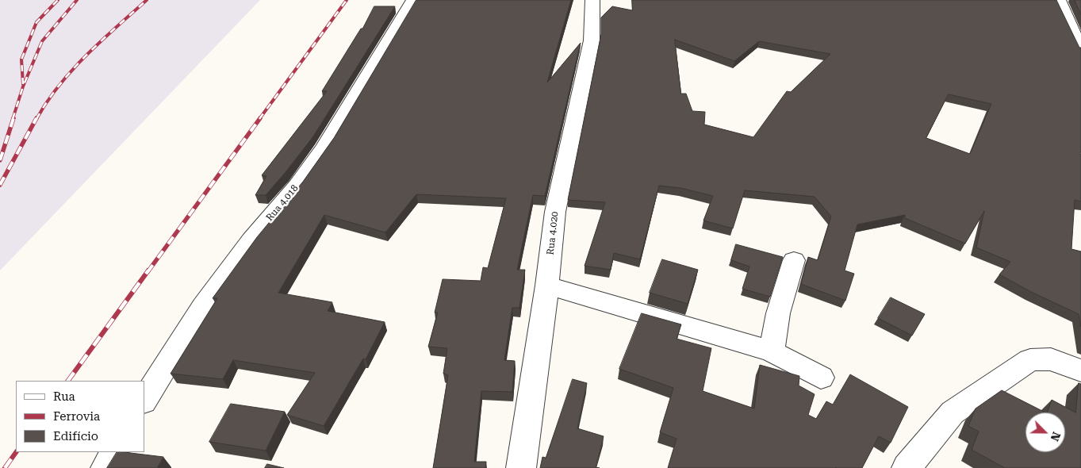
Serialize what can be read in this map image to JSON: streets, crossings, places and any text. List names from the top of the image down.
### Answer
{
  "streets": {
    "street": ["Rua 4.018", "Rua 4.020"]
  },
  "legend": ["Rua", "Ferrovia", "Edifício"],
  "north": "bottom right"
}
